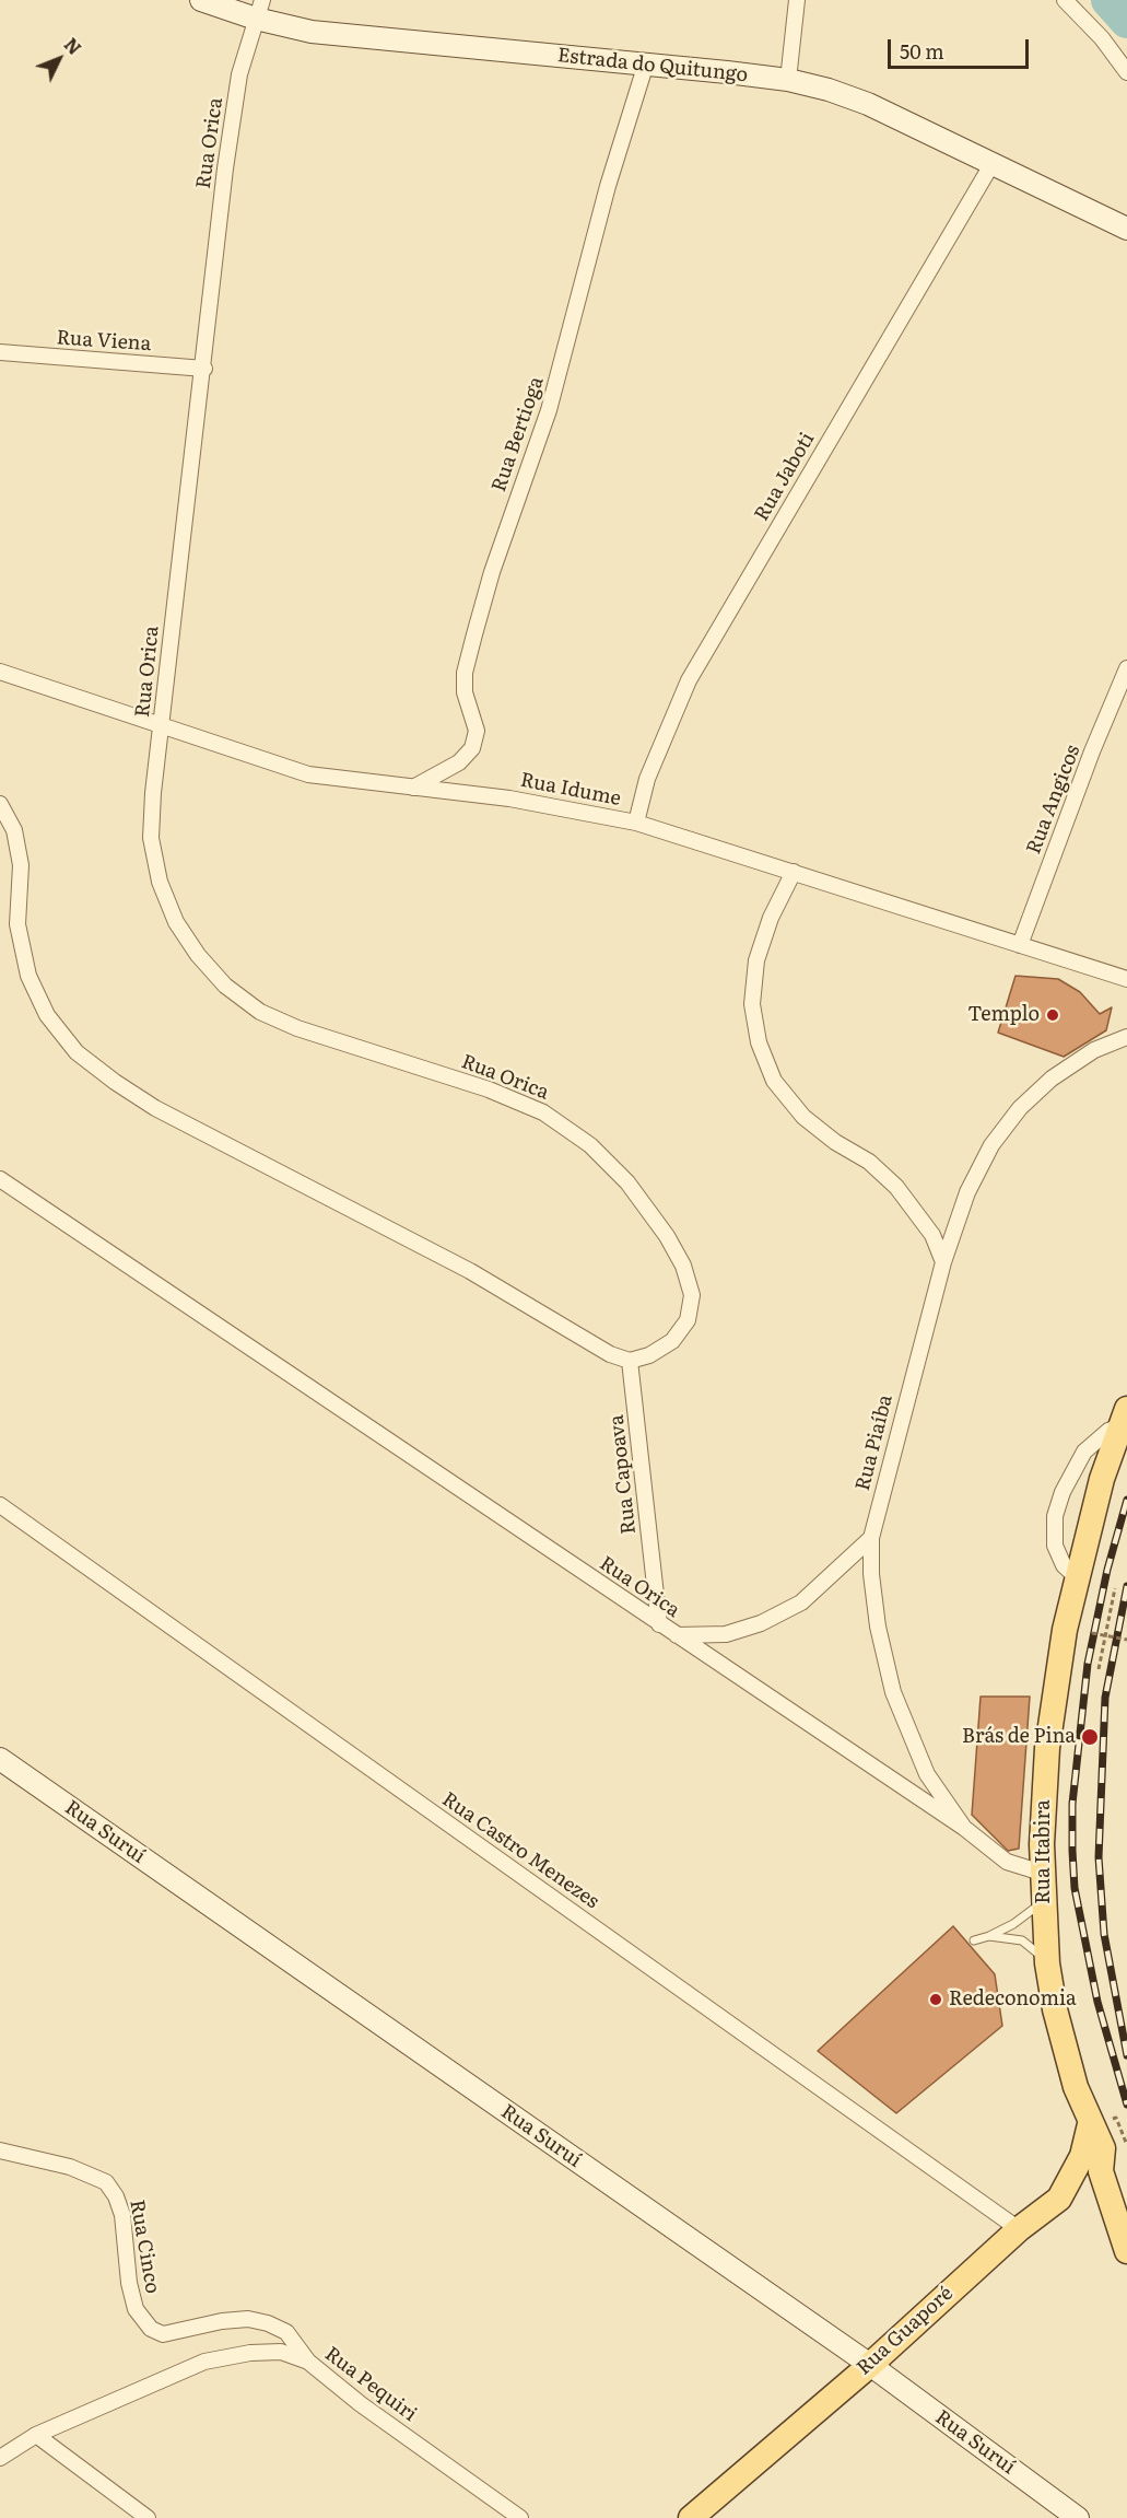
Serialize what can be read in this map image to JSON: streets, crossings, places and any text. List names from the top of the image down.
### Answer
{
  "streets": {
    "main road": ["Rua Itabira", "Rua Guaporé"],
    "street": [
      "Estrada do Quitungo",
      "Rua Orica",
      "Rua Viena",
      "Rua Bertioga",
      "Rua Jaboti",
      "Rua Idume",
      "Rua Angicos",
      "Rua Piaíba",
      "Rua Capoava",
      "Rua Suruí",
      "Rua Castro Menezes",
      "Rua Cinco",
      "Rua Pequiri"
    ]
  },
  "crossings": [
    ["Estrada do Quitungo", "Rua Orica"],
    ["Estrada do Quitungo", "Rua Bertioga"],
    ["Estrada do Quitungo", "Rua Jaboti"],
    ["Rua Orica", "Rua Viena"],
    ["Rua Orica", "Rua Idume"],
    ["Rua Orica", "Rua Piaíba"],
    ["Rua Orica", "Rua Capoava"],
    ["Rua Bertioga", "Rua Idume"],
    ["Rua Jaboti", "Rua Idume"],
    ["Rua Idume", "Rua Angicos"],
    ["Rua Piaíba", "Rua Itabira"],
    ["Rua Suruí", "Rua Guaporé"],
    ["Rua Castro Menezes", "Rua Guaporé"],
    ["Rua Itabira", "Rua Guaporé"],
    ["Rua Cinco", "Rua Pequiri"]
  ],
  "places": ["Templo", "Brás de Pina", "Redeconomia"],
  "scale_bar": "50 m",
  "north": "top right"
}
